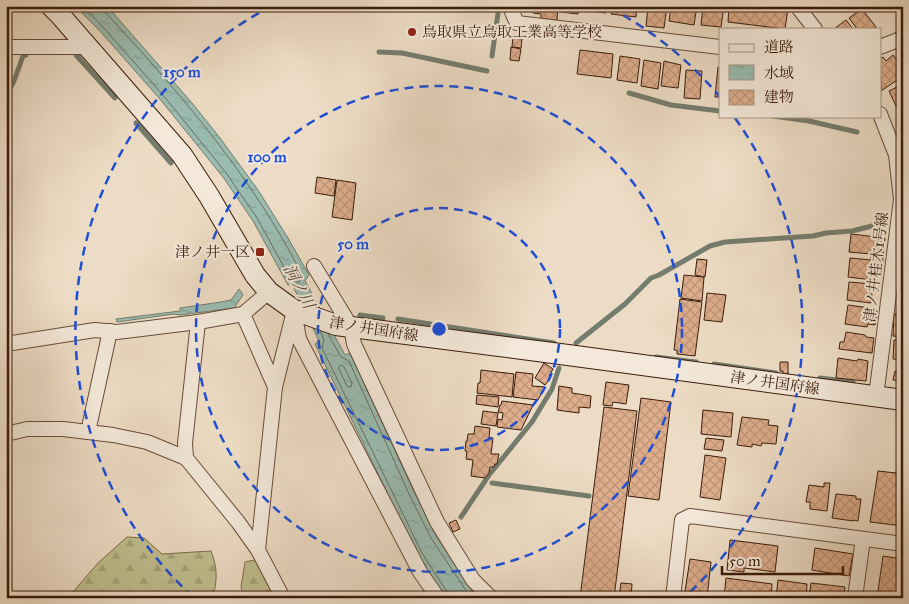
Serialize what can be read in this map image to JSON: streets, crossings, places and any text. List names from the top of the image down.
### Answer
{
  "streets": {
    "main road": ["津ノ井国府線"],
    "street": ["津ノ井桂木1号線"]
  },
  "crossings": [
    ["津ノ井桂木1号線", "津ノ井国府線"]
  ],
  "water": ["洞ノ川"],
  "places": {
    "other": ["鳥取県立鳥取工業高等学校"],
    "transit": ["津ノ井一区"]
  },
  "legend": ["道路", "水域", "建物"],
  "scale_bar": "50 m",
  "rings": ["150 m", "100 m", "50 m"]
}
